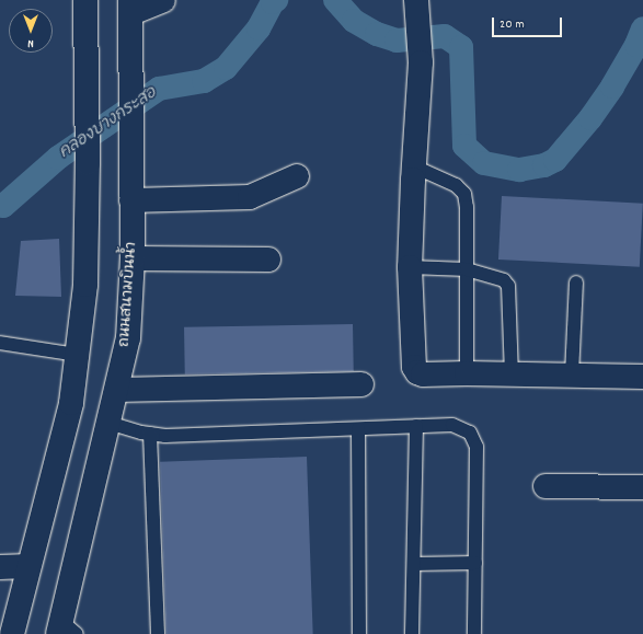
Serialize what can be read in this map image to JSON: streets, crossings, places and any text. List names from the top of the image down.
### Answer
{
  "streets": {
    "main road": ["ถนนสนามบินน้ำ"]
  },
  "water": ["คลองบางกระสอ"],
  "scale_bar": "20 m",
  "north": "bottom"
}
